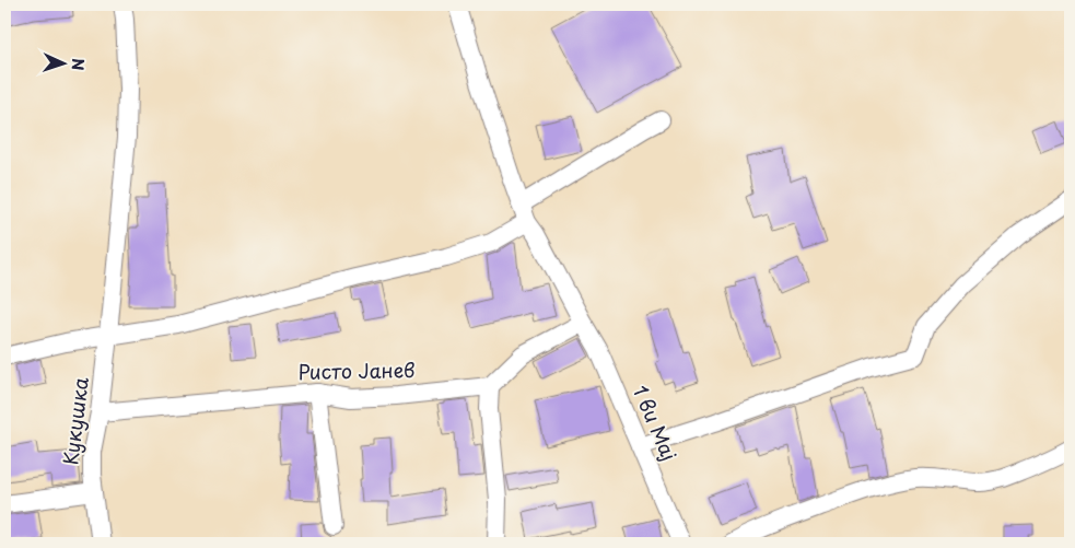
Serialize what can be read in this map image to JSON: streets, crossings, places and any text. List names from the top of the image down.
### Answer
{
  "streets": {
    "street": ["Ристо Јанев", "Кукушка", "1 ви Мај"]
  },
  "crossings": [
    ["Ристо Јанев", "Кукушка"]
  ],
  "north": "right"
}
